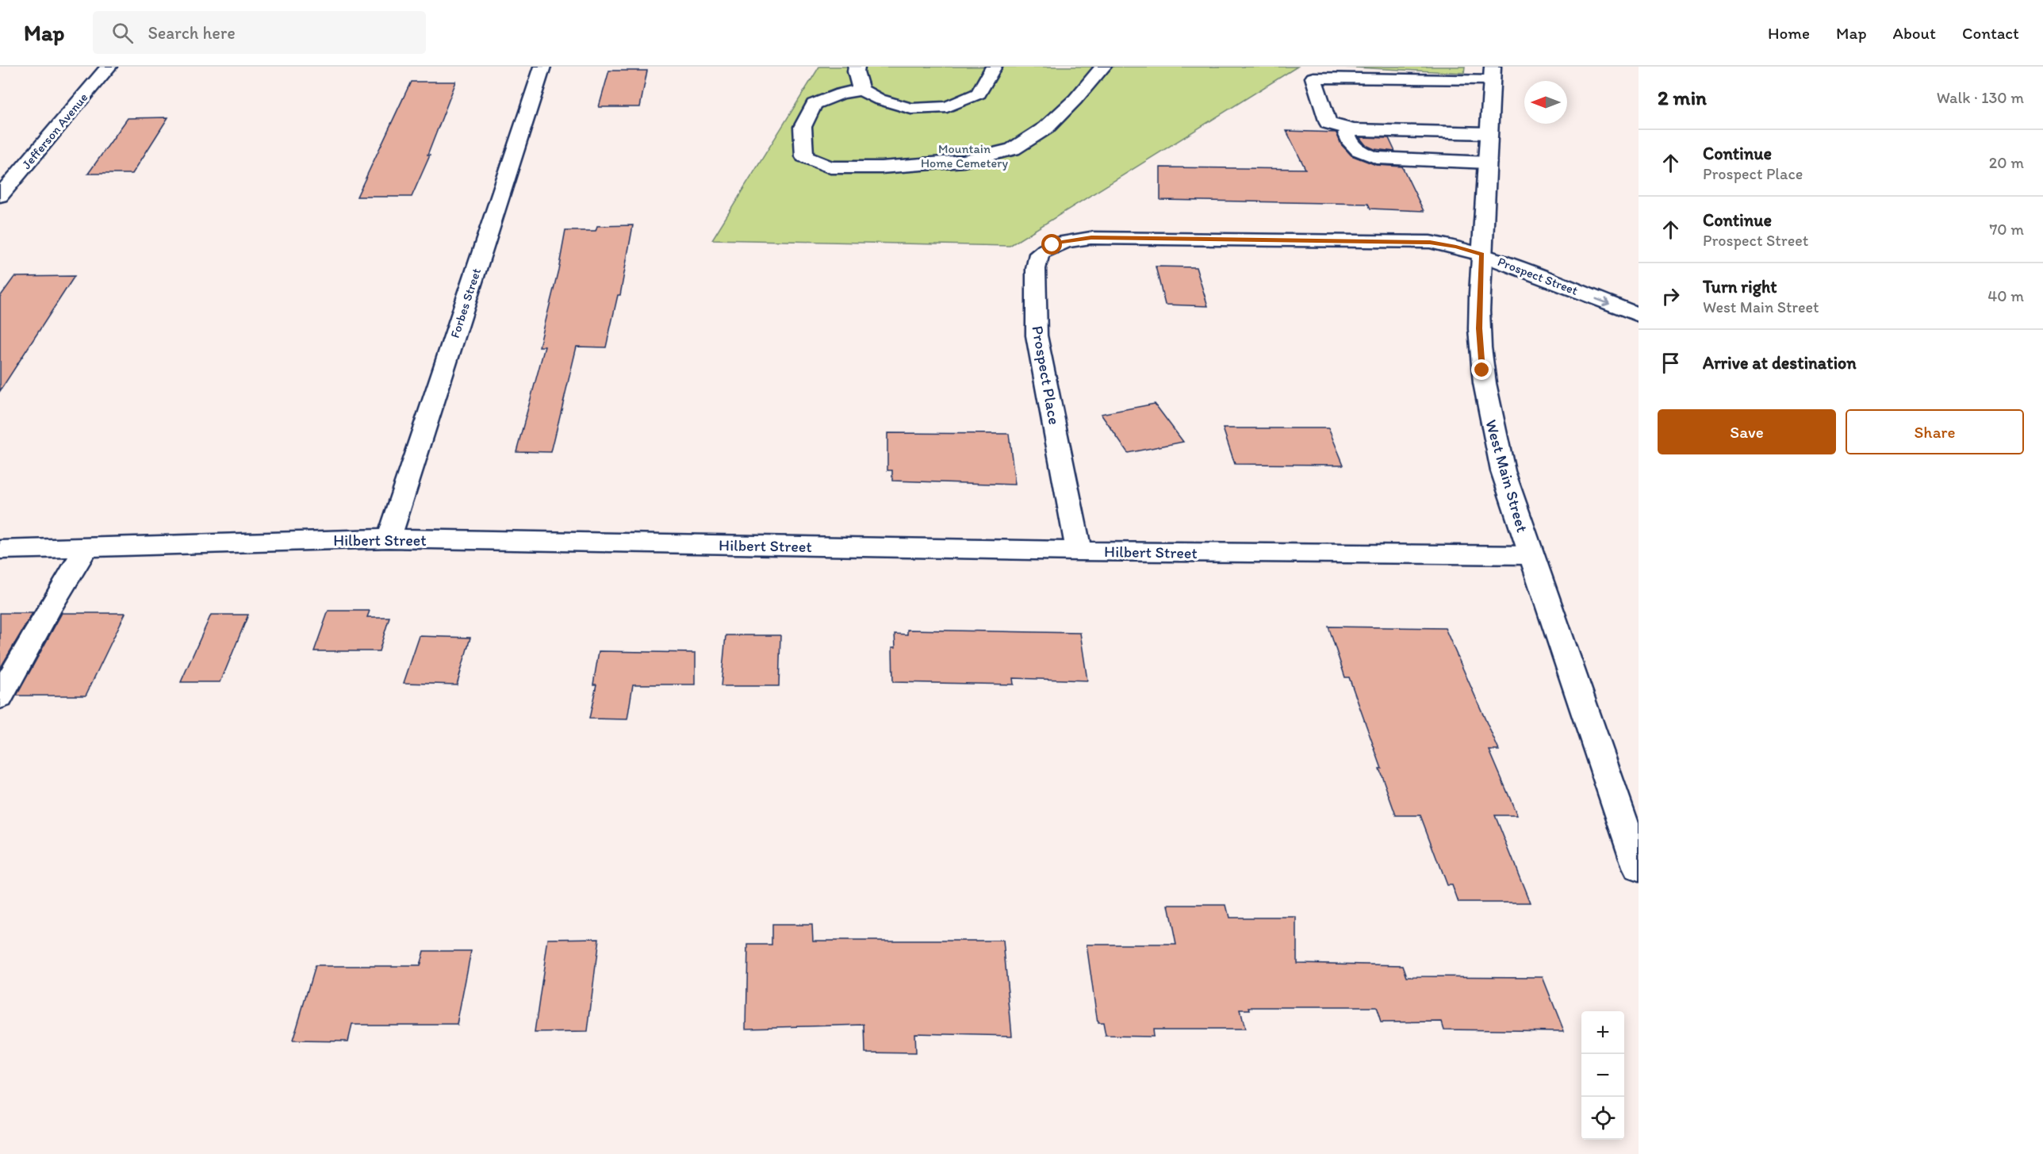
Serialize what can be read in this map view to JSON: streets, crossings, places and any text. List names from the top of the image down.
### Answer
{
  "streets": {
    "street": [
      "Jefferson Avenue",
      "Prospect Street",
      "Forbes Street",
      "Prospect Place",
      "West Main Street",
      "Hilbert Street"
    ]
  },
  "crossings": [
    ["Prospect Street", "Prospect Place"],
    ["Prospect Street", "West Main Street"],
    ["Forbes Street", "Hilbert Street"],
    ["Prospect Place", "Hilbert Street"],
    ["West Main Street", "Hilbert Street"]
  ],
  "parks": ["Mountain Home Cemetery"],
  "north": "left",
  "page": {
    "header": "Map",
    "search": "Search here",
    "nav": [
      "Home",
      "Map",
      "About",
      "Contact"
    ],
    "heading": ["2 min", "Walk · 130 m"],
    "list": [
      ["Continue", "Prospect Place", "20 m"],
      ["Continue", "Prospect Street", "70 m"],
      ["Turn right", "West Main Street", "40 m"],
      "Arrive at destination"
    ],
    "buttons": ["Save", "Share"],
    "map_buttons": ["+", "−"]
  }
}
